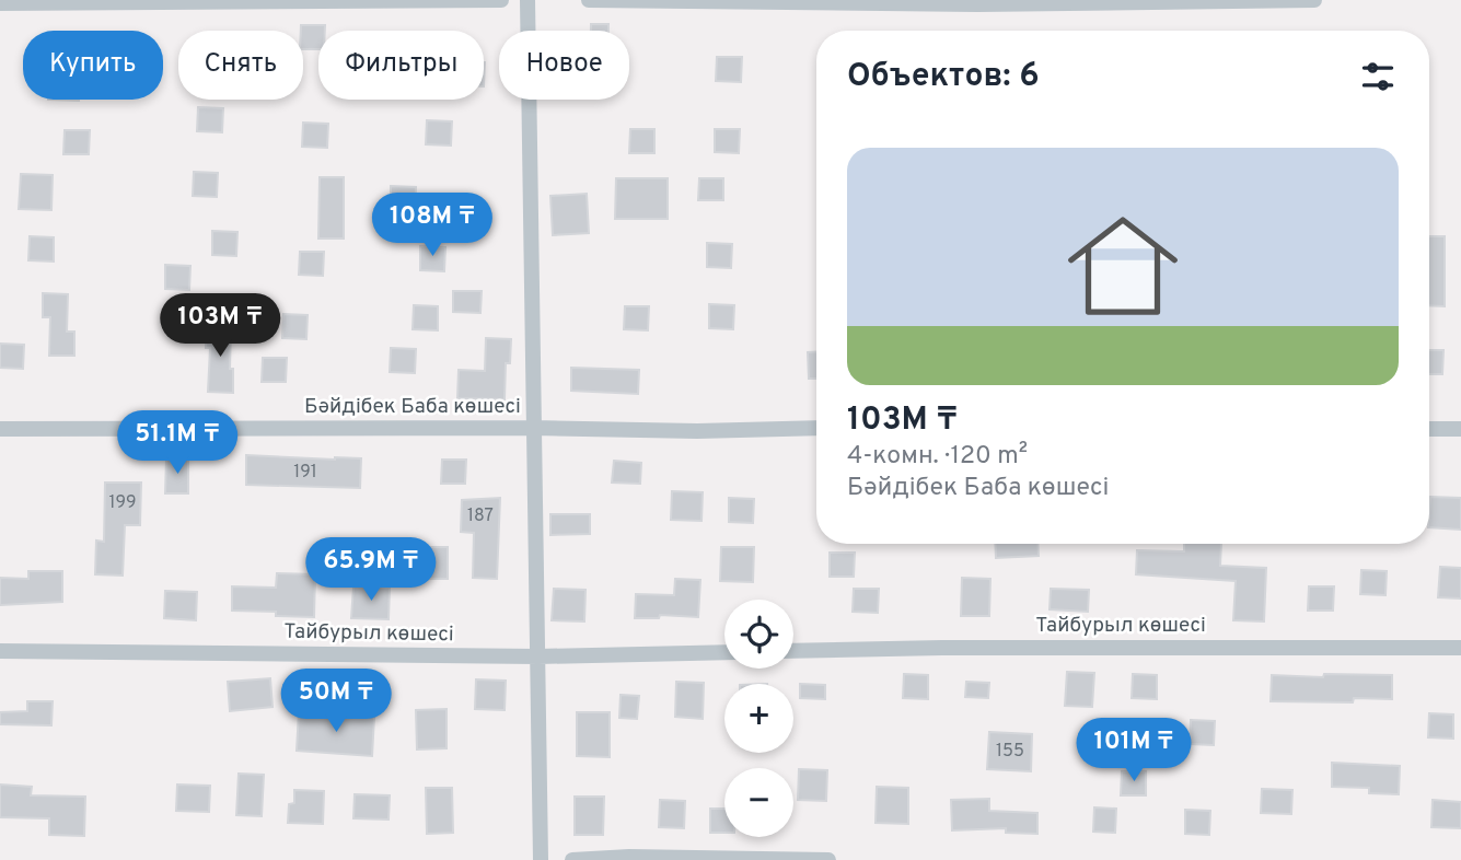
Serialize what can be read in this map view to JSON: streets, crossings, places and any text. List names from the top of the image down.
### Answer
{
  "streets": {
    "street": ["Бәйдібек Баба көшесі", "Тайбурыл көшесі"]
  },
  "house_numbers": [
    "191",
    "199",
    "187",
    "155"
  ],
  "page": {
    "chip": [
      "Купить",
      "Снять",
      "Фильтры",
      "Новое"
    ],
    "heading": "Объектов: 6",
    "list": [
      {
        "name": "103M ₸",
        "note": "4-комн. · 120 m² · Бәйдібек Баба көшесі"
      }
    ],
    "price": [
      "108M ₸",
      "103M ₸",
      "51.1M ₸",
      "65.9M ₸",
      "50M ₸",
      "101M ₸"
    ],
    "map_buttons": ["+", "−"]
  }
}
